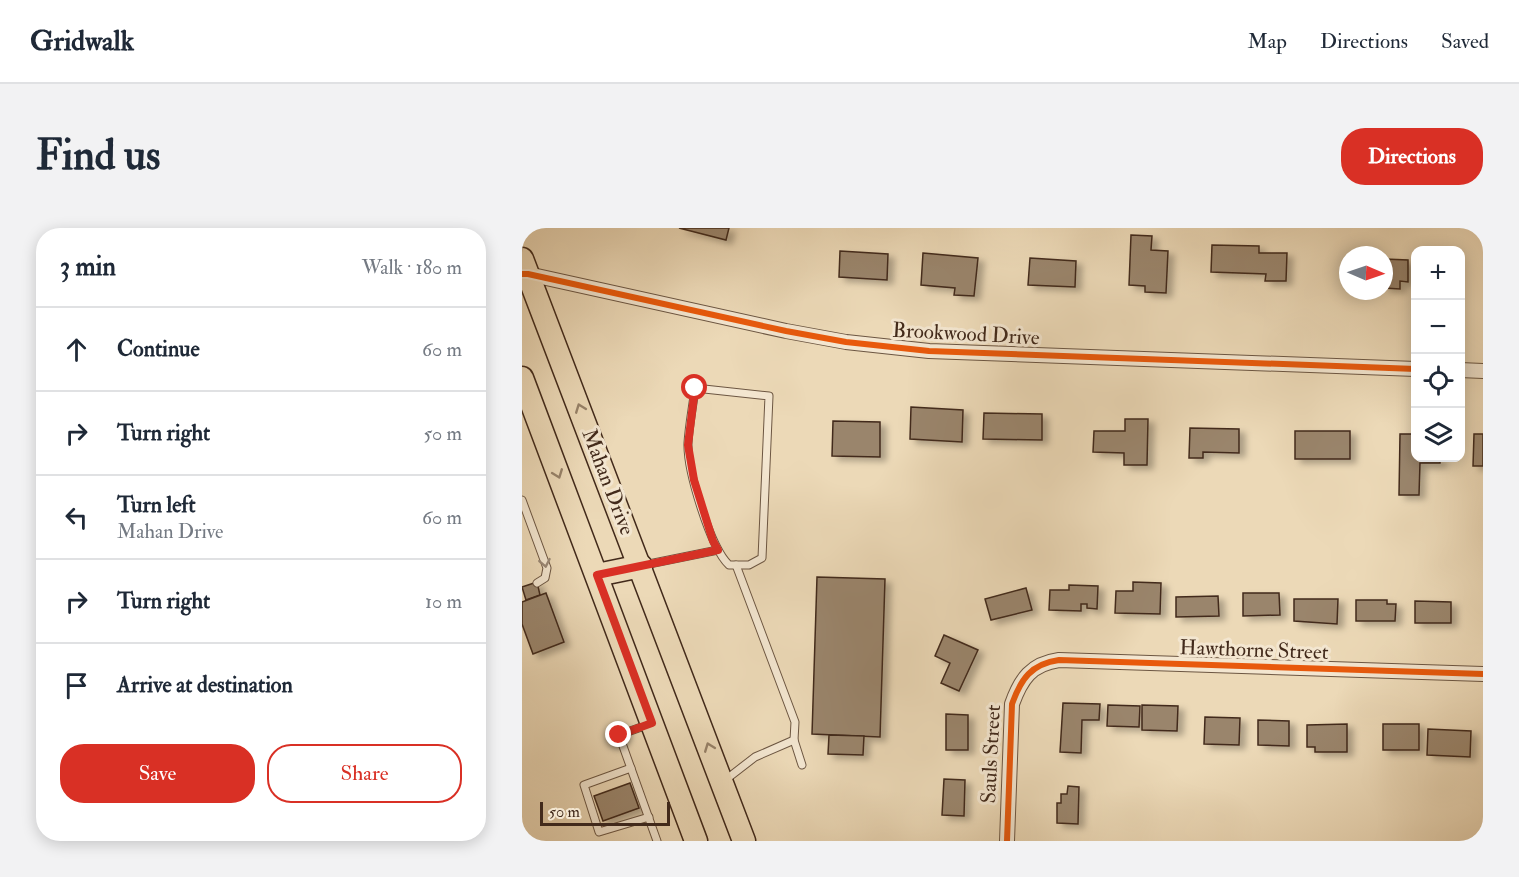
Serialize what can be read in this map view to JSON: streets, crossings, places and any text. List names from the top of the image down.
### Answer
{
  "streets": {
    "main road": ["Mahan Drive"],
    "street": ["Brookwood Drive", "Hawthorne Street", "Sauls Street"]
  },
  "crossings": [
    ["Brookwood Drive", "Mahan Drive"],
    ["Hawthorne Street", "Sauls Street"]
  ],
  "scale_bar": "50 m",
  "north": "right",
  "page": {
    "header": "Gridwalk",
    "nav": ["Map", "Directions", "Saved"],
    "buttons": [
      "Directions",
      ["Save", "Share"]
    ],
    "title": "Find us",
    "heading": ["3 min", "Walk · 180 m"],
    "map_buttons": ["+", "−"],
    "list": [
      ["Continue", "60 m"],
      ["Turn right", "50 m"],
      ["Turn left", "Mahan Drive", "60 m"],
      ["Turn right", "10 m"],
      "Arrive at destination"
    ],
    "scale": "50 m"
  }
}
